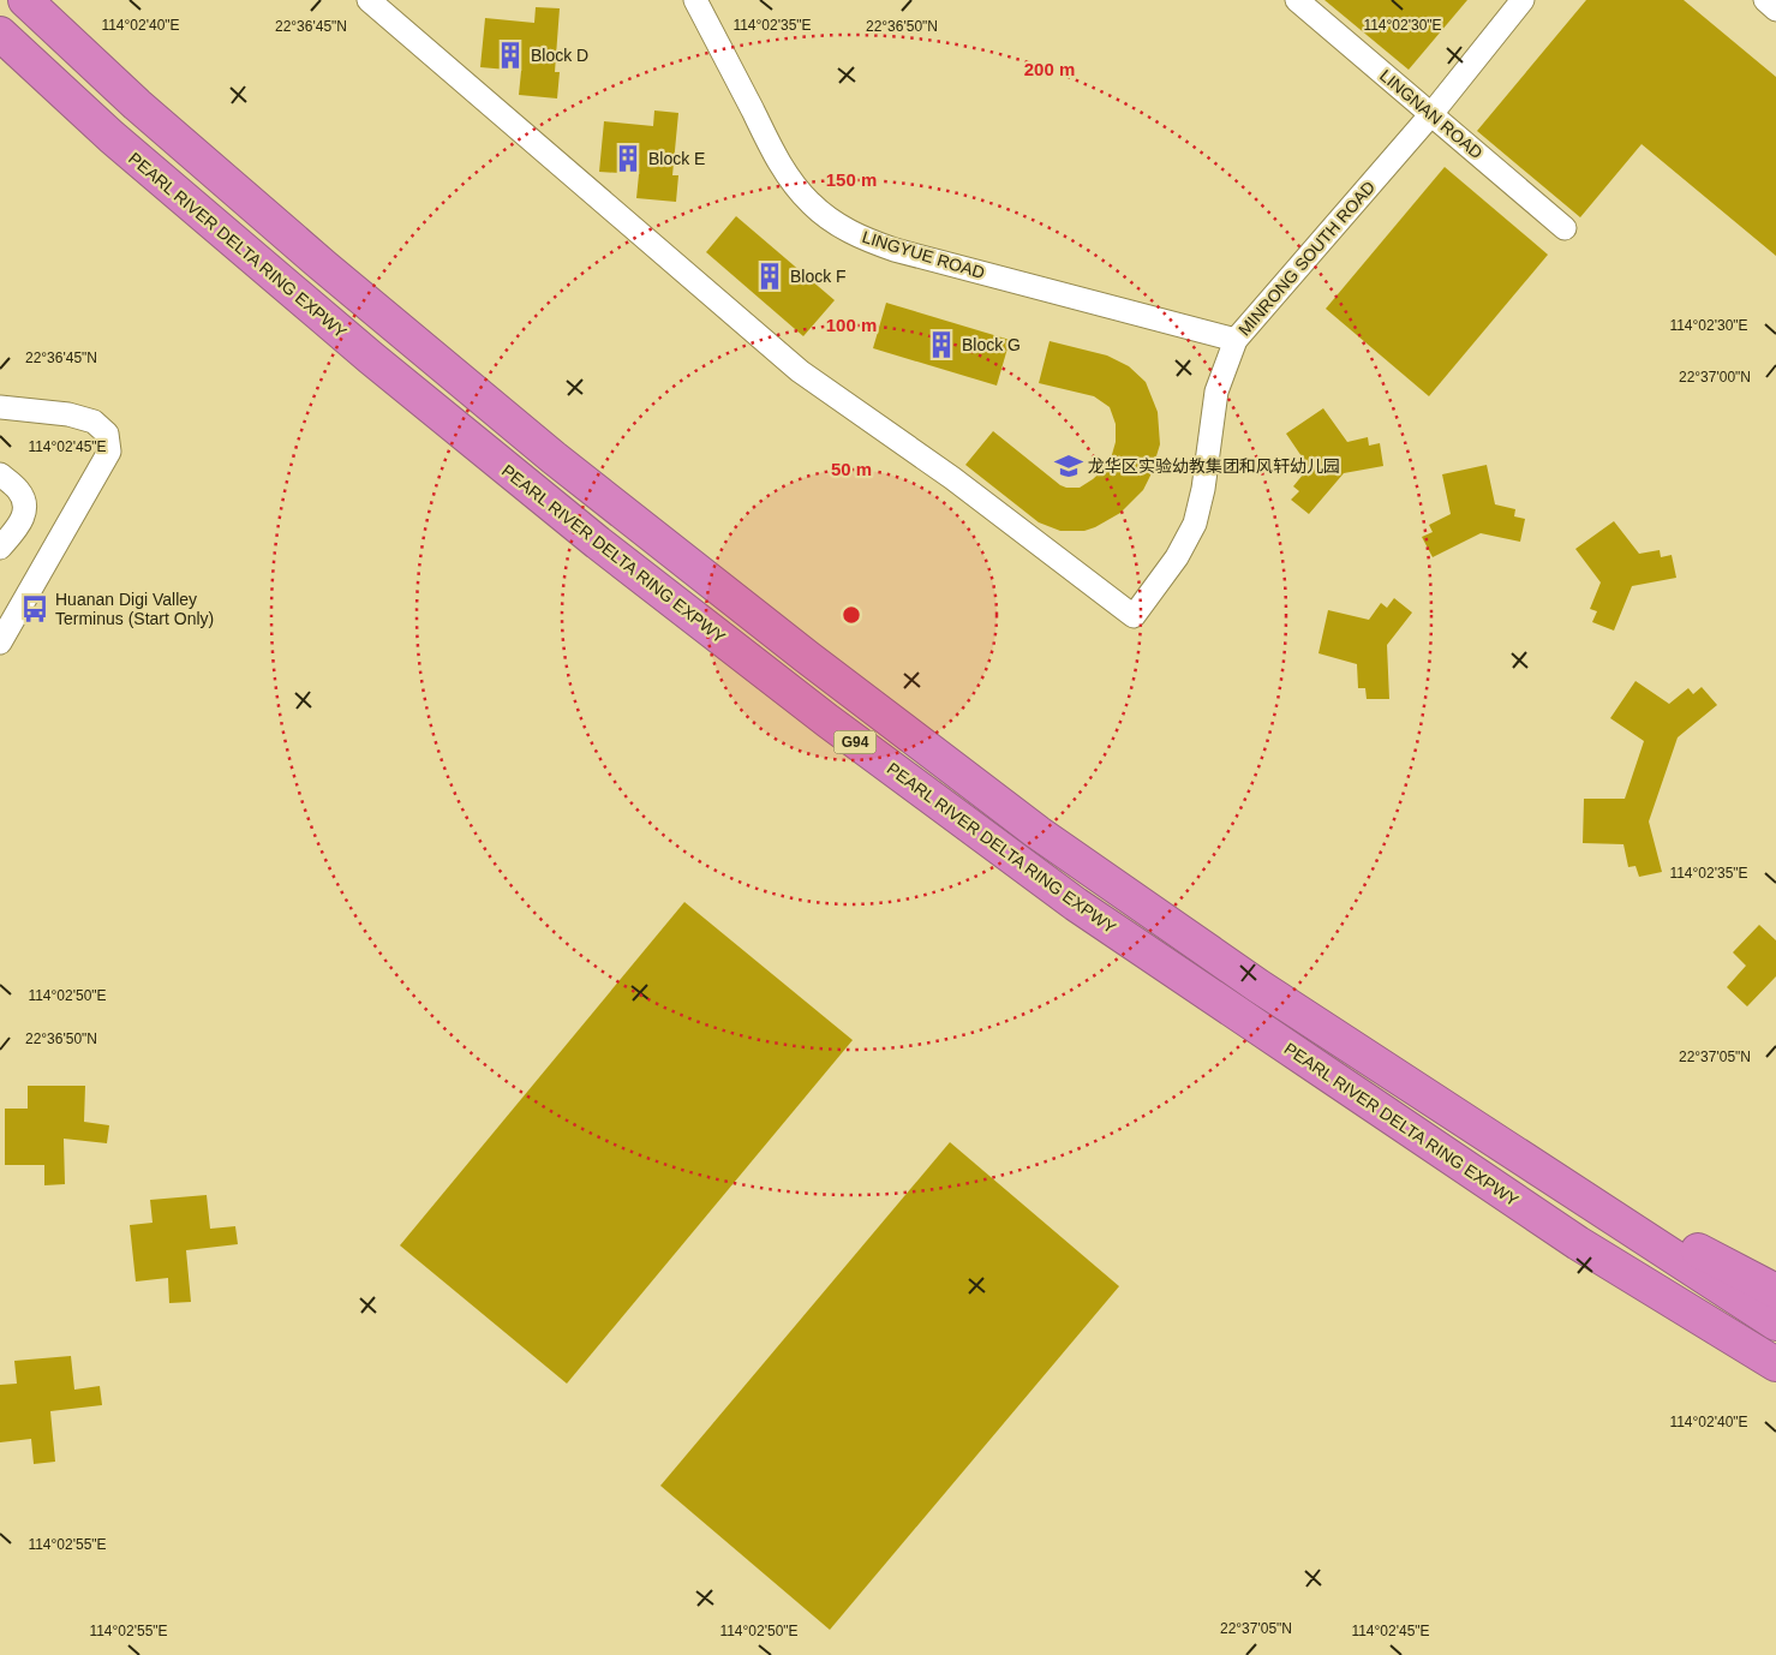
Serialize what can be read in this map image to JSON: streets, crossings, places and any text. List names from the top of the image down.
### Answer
{
  "streets": {
    "highway": ["PEARL RIVER DELTA RING EXPWY", "G94"],
    "street": ["LINGNAN ROAD", "LINGYUE ROAD", "MINRONG SOUTH ROAD"]
  },
  "crossings": [
    ["LINGNAN ROAD", "MINRONG SOUTH ROAD"],
    ["LINGYUE ROAD", "MINRONG SOUTH ROAD"]
  ],
  "places": {
    "building": [
      "Block D",
      "Block E",
      "Block F",
      "Block G"
    ],
    "school or university": ["龙华区实验幼教集团和风轩幼儿园"],
    "bus stop": ["Huanan Digi Valley Terminus (Start Only)"]
  },
  "coordinates": [
    "114°02'40\"E",
    "114°02'35\"E",
    "114°02'30\"E",
    "22°36'45\"N",
    "22°36'50\"N",
    "22°37'00\"N",
    "114°02'45\"E",
    "114°02'50\"E",
    "22°37'05\"N",
    "114°02'55\"E"
  ],
  "rings": [
    "200 m",
    "150 m",
    "100 m",
    "50 m"
  ]
}
